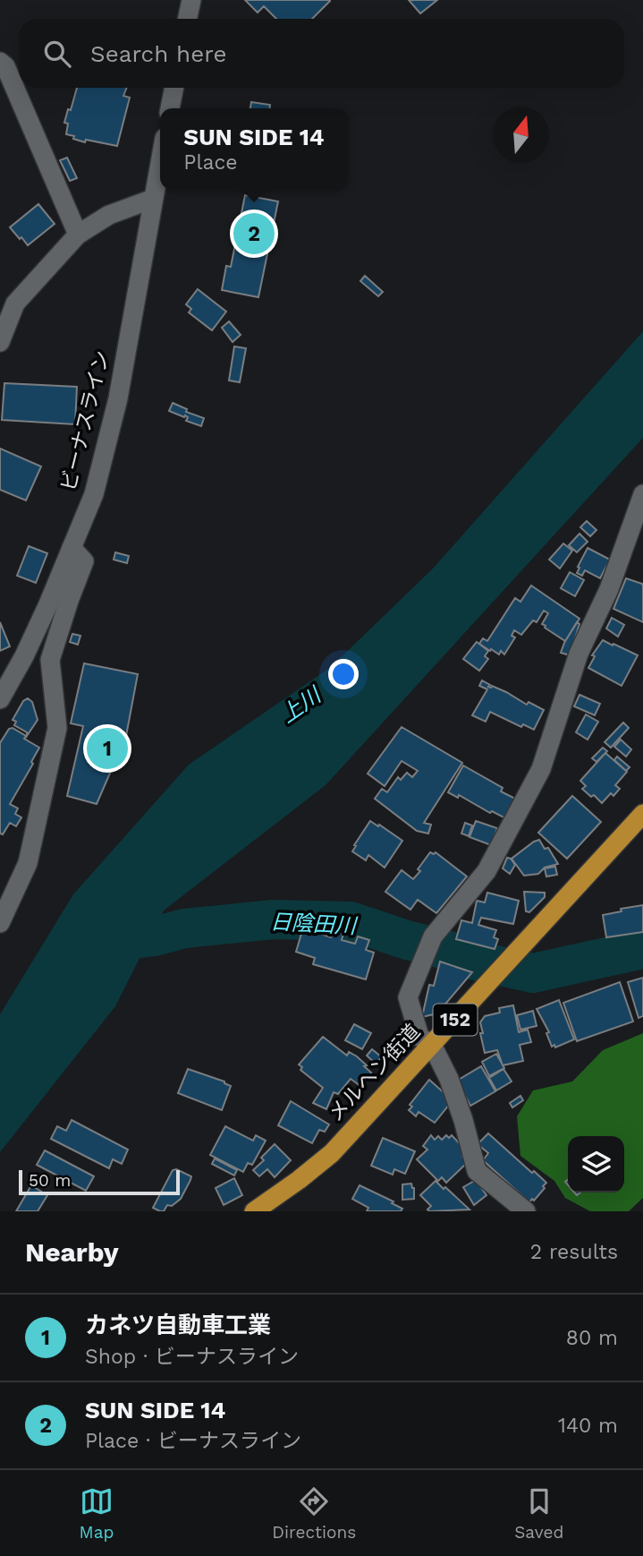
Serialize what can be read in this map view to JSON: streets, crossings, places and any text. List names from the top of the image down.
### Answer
{
  "streets": {
    "highway": ["152", "メルヘン街道"],
    "street": ["ビーナスライン"]
  },
  "water": ["上川", "日陰田川"],
  "scale_bar": "50 m",
  "north": "top",
  "page": {
    "search": "Search here",
    "popup": ["SUN SIDE 14", "Place"],
    "pins": ["2", "1"],
    "scale": "50 m",
    "heading": ["Nearby", "2 results"],
    "list": [
      {
        "mark": "1",
        "name": "カネツ自動車工業",
        "note": "Shop · ビーナスライン",
        "value": "80 m"
      },
      {
        "mark": "2",
        "name": "SUN SIDE 14",
        "note": "Place · ビーナスライン",
        "value": "140 m"
      }
    ],
    "nav": ["Map", "Directions", "Saved"]
  }
}
